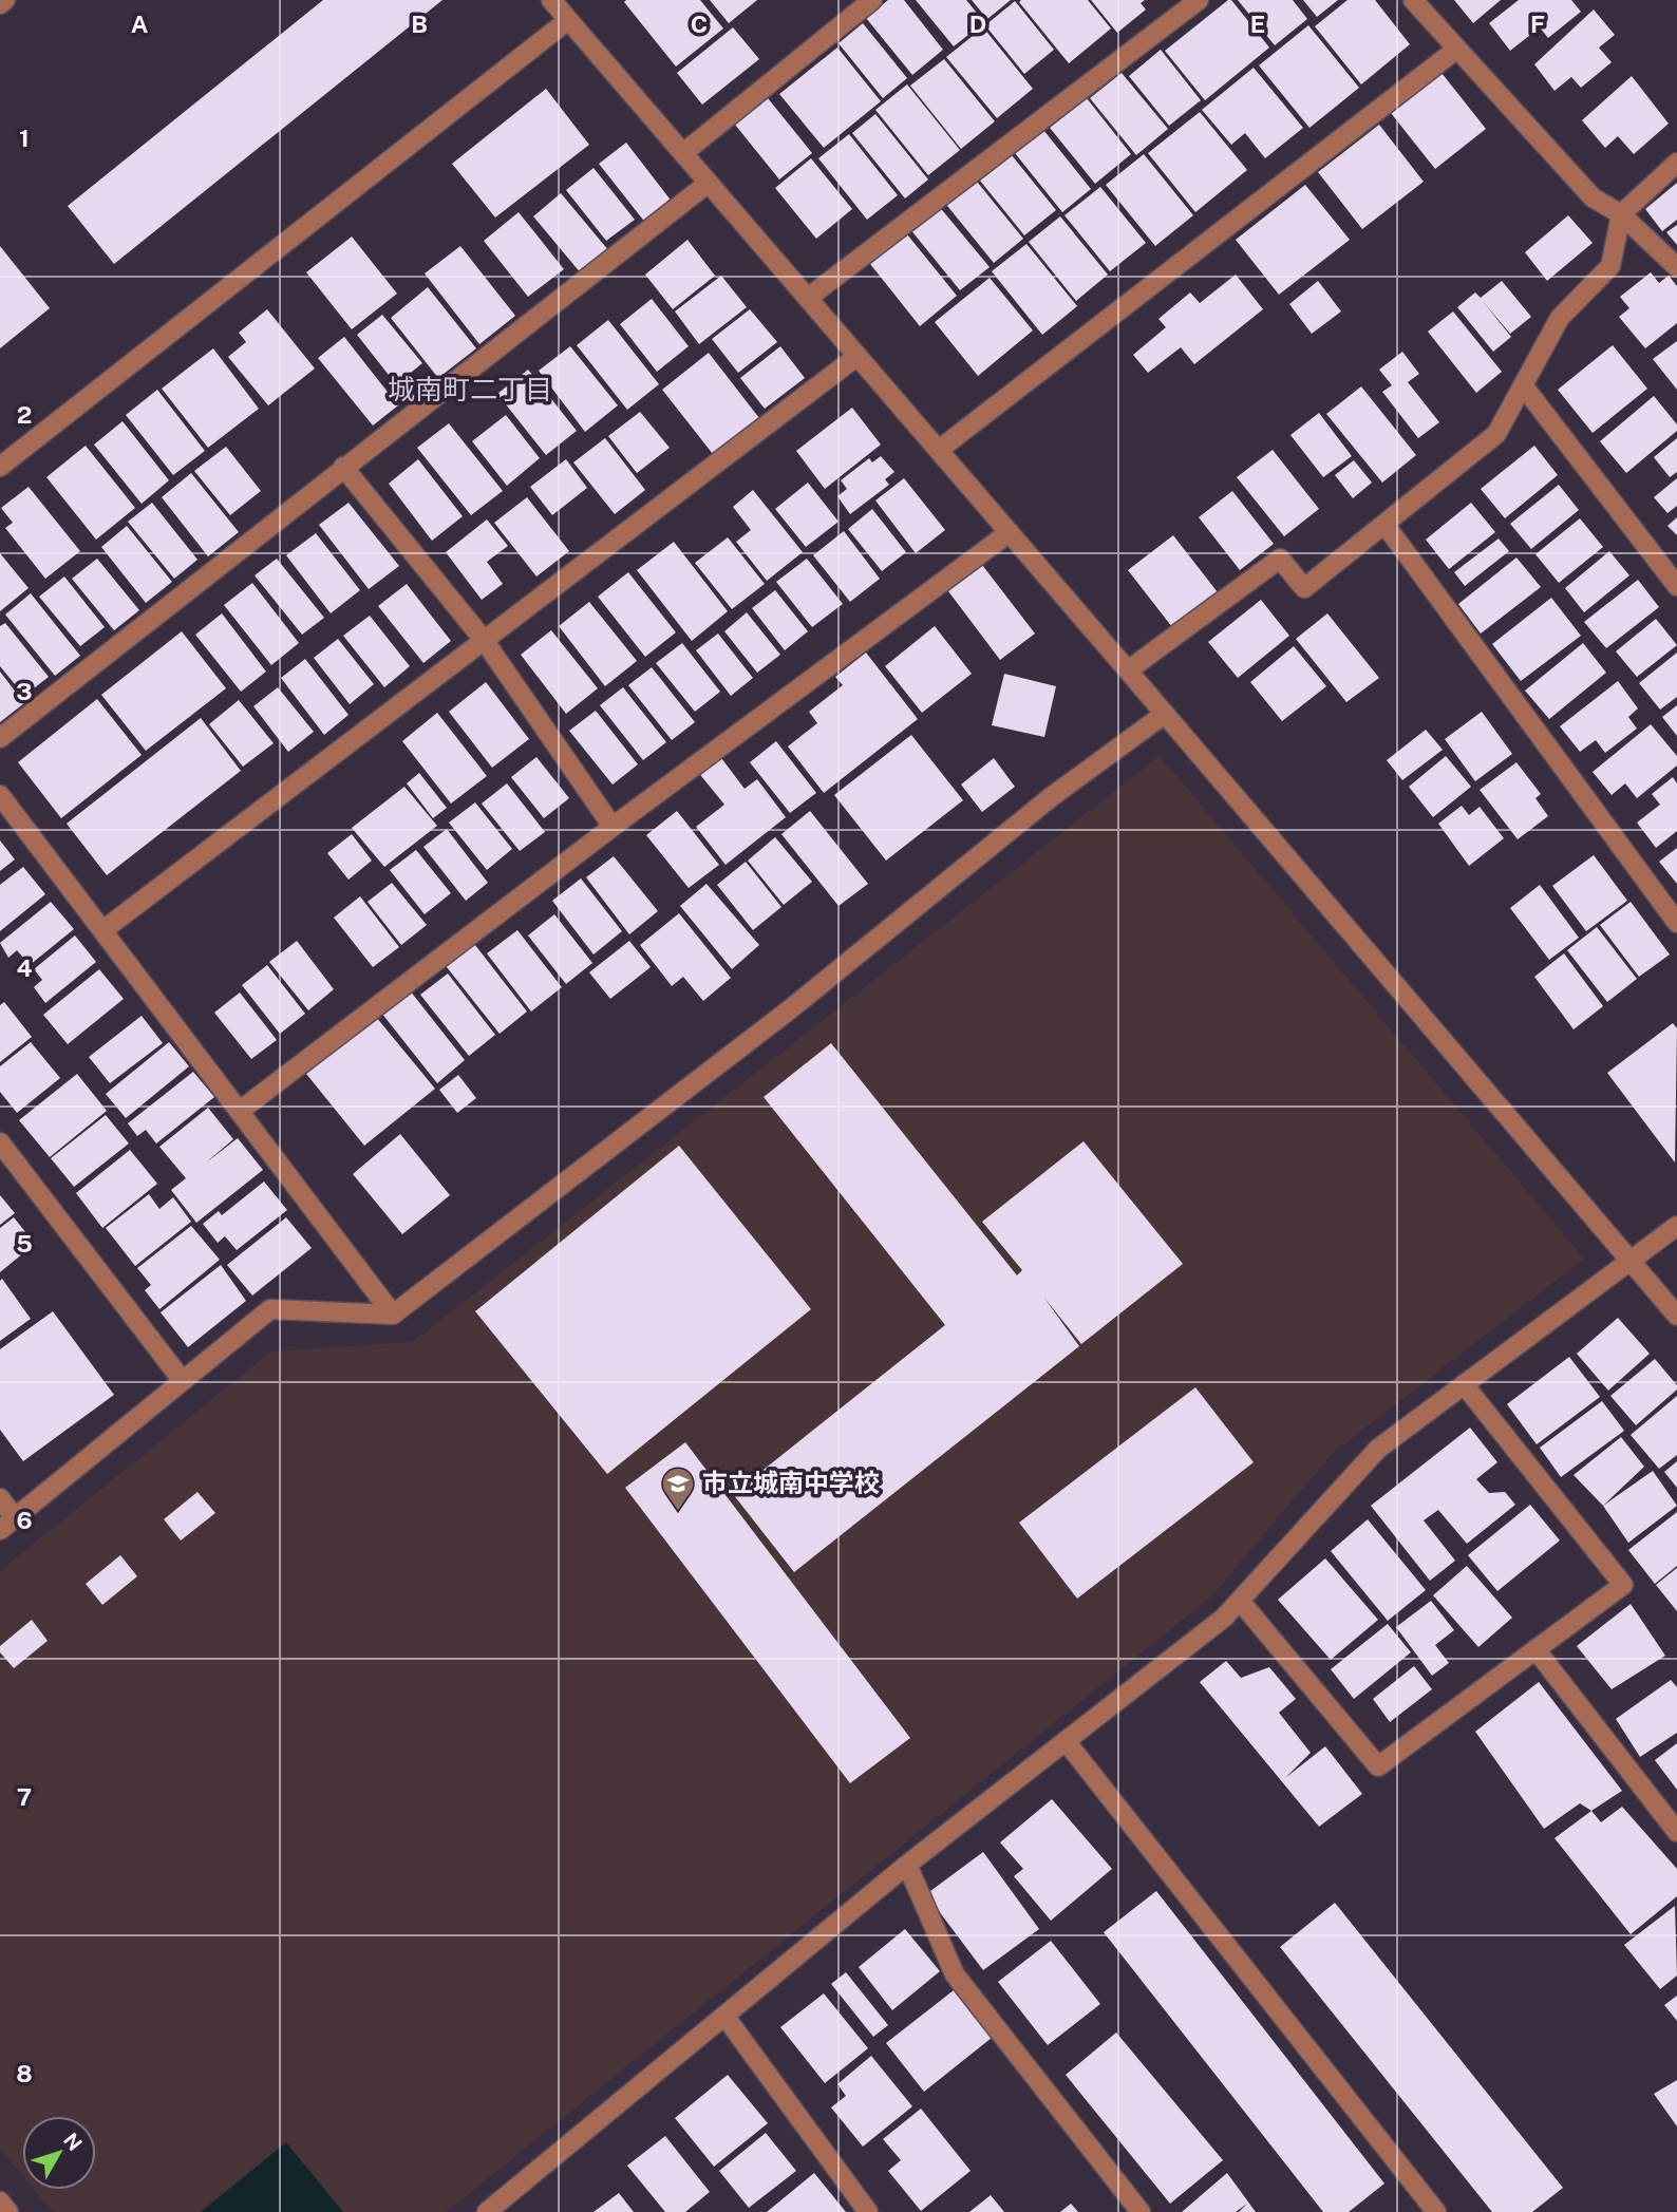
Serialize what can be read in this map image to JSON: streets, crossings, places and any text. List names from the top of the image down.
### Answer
{
  "districts": ["城南町二丁目"],
  "places": {
    "school or university": ["市立城南中学校"]
  },
  "north": "top right",
  "grid": {
    "columns": [
      "A",
      "B",
      "C",
      "D",
      "E",
      "F"
    ],
    "rows": [
      "1",
      "2",
      "3",
      "4",
      "5",
      "6",
      "7",
      "8"
    ]
  }
}
